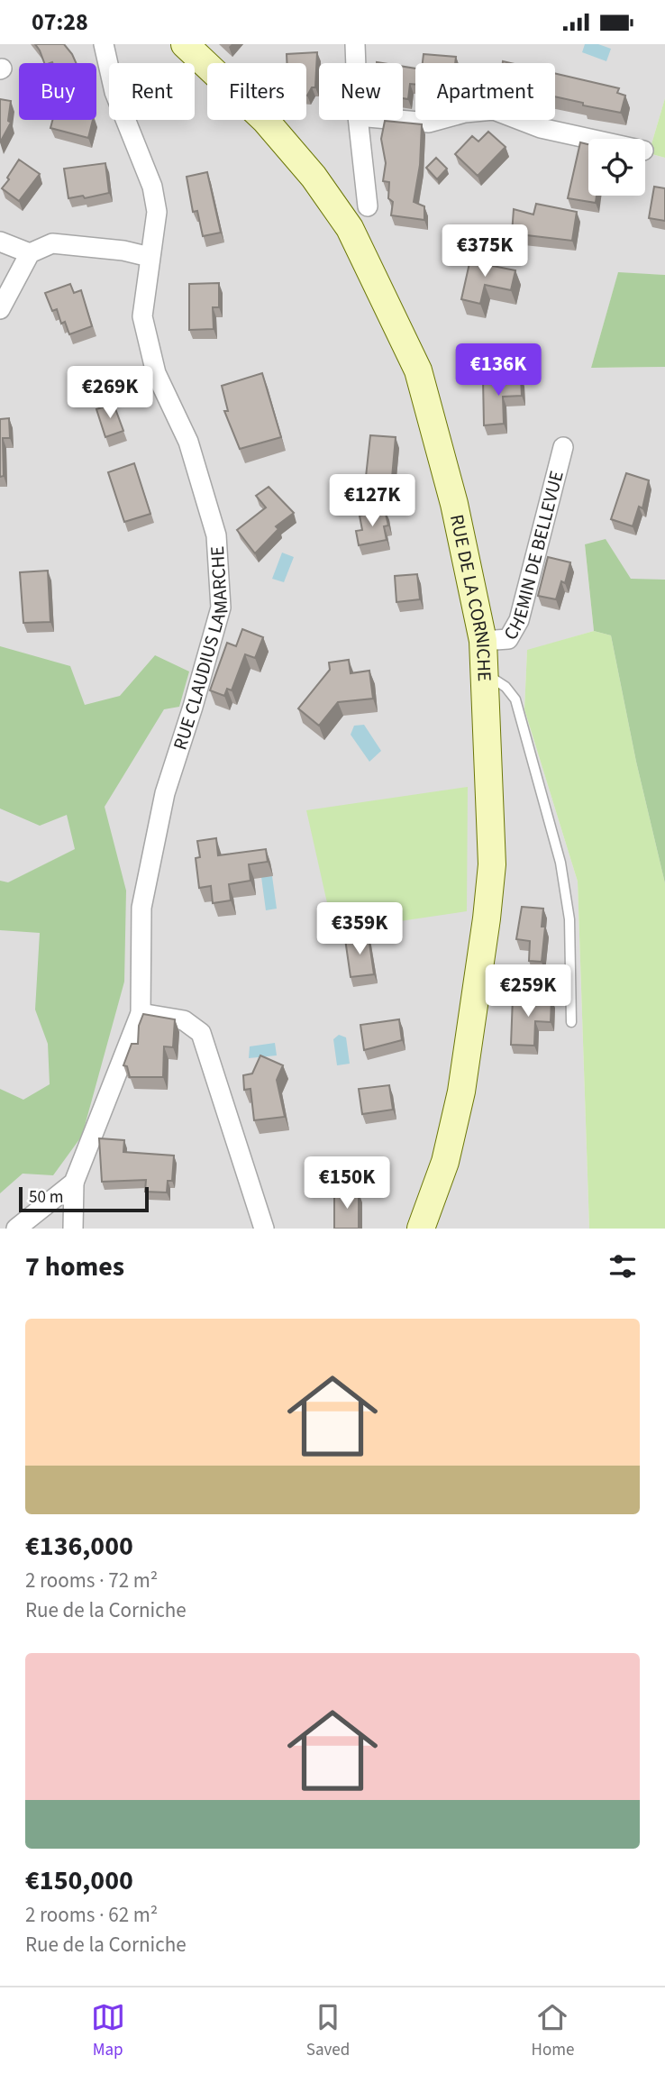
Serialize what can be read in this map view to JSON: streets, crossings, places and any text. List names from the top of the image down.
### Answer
{
  "streets": {
    "main road": ["RUE DE LA CORNICHE"],
    "street": ["CHEMIN DE BELLEVUE", "RUE CLAUDIUS LAMARCHE"]
  },
  "crossings": [
    ["CHEMIN DE BELLEVUE", "RUE DE LA CORNICHE"]
  ],
  "scale_bar": "50 m",
  "page": {
    "status": "07:28",
    "chip": [
      "Buy",
      "Rent",
      "Filters",
      "New",
      "Apartment"
    ],
    "price": [
      "€375K",
      "€136K",
      "€269K",
      "€127K",
      "€359K",
      "€259K",
      "€150K"
    ],
    "scale": "50 m",
    "heading": "7 homes",
    "list": [
      {
        "name": "€136,000",
        "note": "2 rooms · 72 m² · Rue de la Corniche"
      },
      {
        "name": "€150,000",
        "note": "2 rooms · 62 m² · Rue de la Corniche"
      }
    ],
    "tabs": ["Map", "Saved", "Home"]
  }
}
